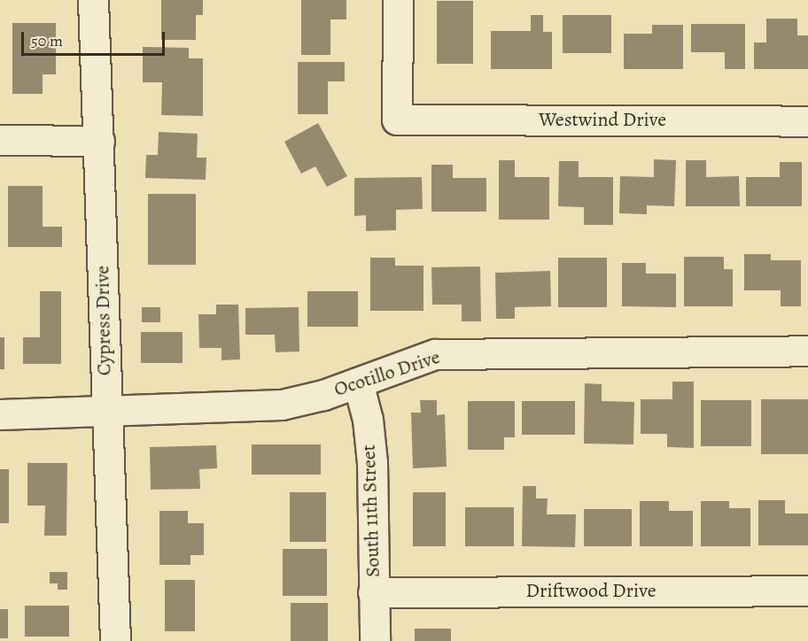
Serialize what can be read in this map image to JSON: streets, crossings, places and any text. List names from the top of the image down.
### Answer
{
  "streets": {
    "street": [
      "Westwind Drive",
      "Cypress Drive",
      "Ocotillo Drive",
      "South 11th Street",
      "Driftwood Drive"
    ]
  },
  "crossings": [
    ["Cypress Drive", "Ocotillo Drive"],
    ["Ocotillo Drive", "South 11th Street"],
    ["South 11th Street", "Driftwood Drive"]
  ],
  "scale_bar": "50 m"
}
